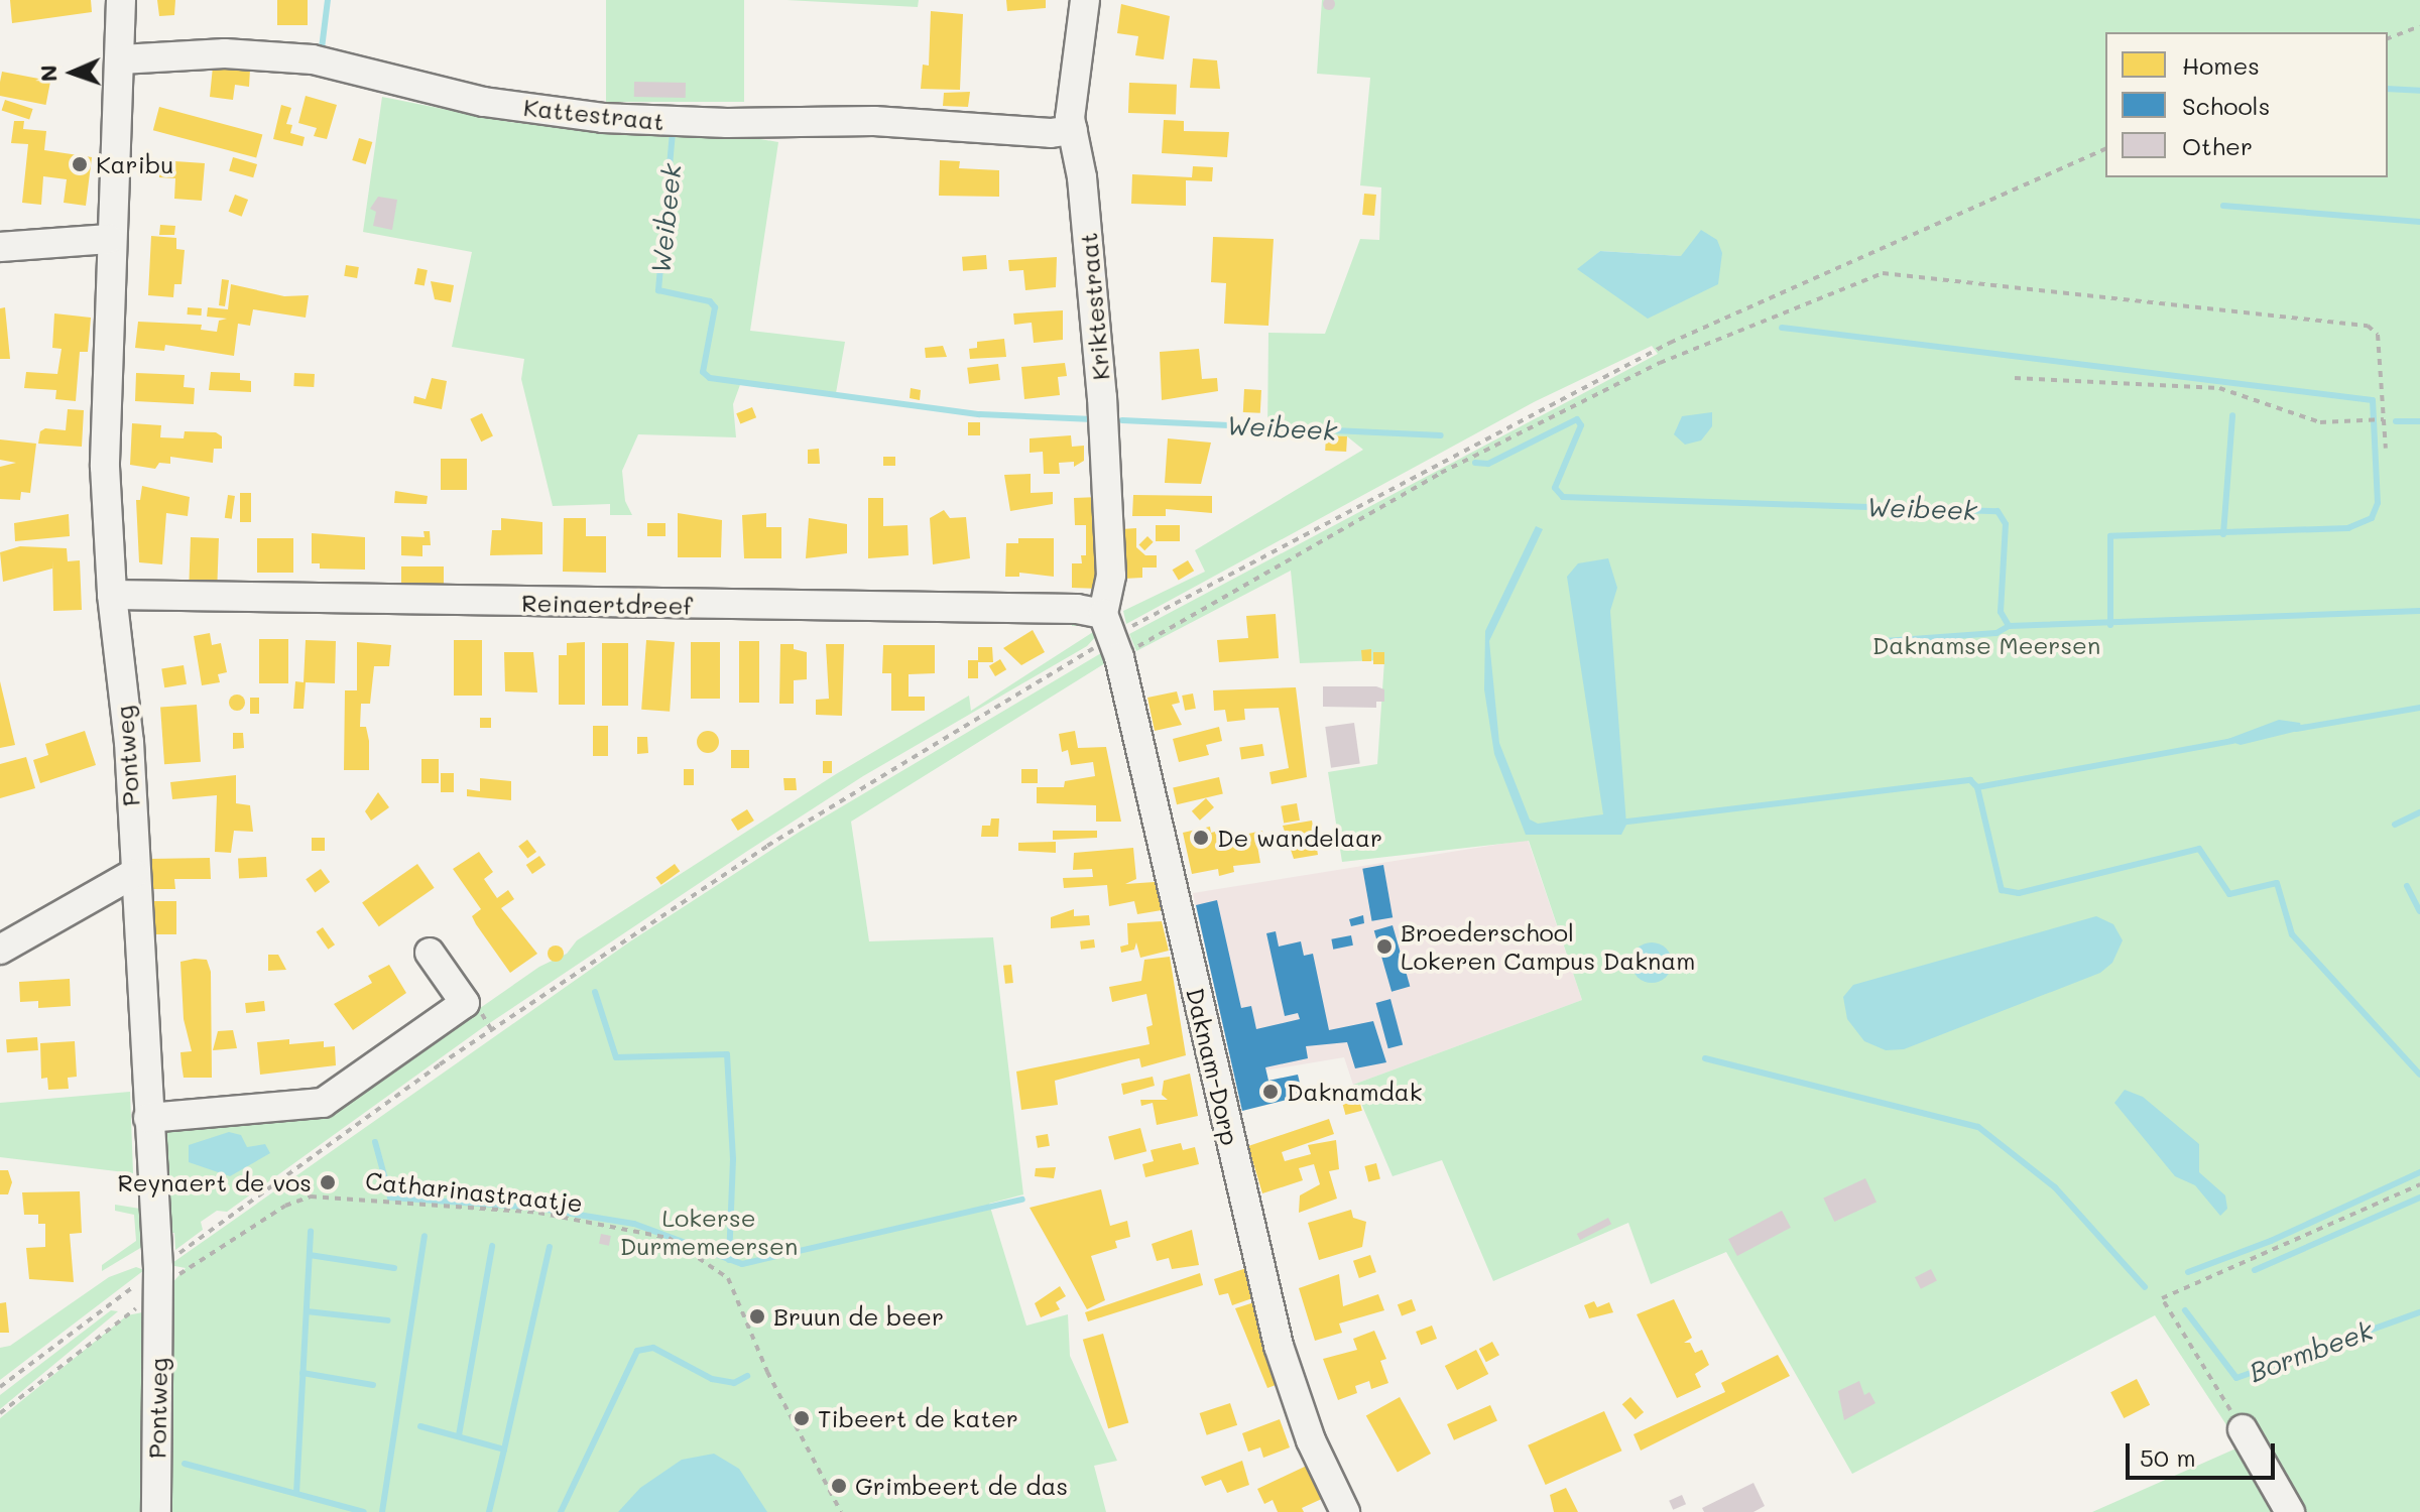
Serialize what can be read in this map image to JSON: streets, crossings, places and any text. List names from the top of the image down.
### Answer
{
  "streets": {
    "street": [
      "Kattestraat",
      "Kriktestraat",
      "Reinaertdreef",
      "Pontweg",
      "Daknam-Dorp"
    ],
    "path": ["Catharinastraatje"]
  },
  "crossings": [
    ["Kattestraat", "Kriktestraat"],
    ["Kattestraat", "Pontweg"],
    ["Kriktestraat", "Reinaertdreef"],
    ["Kriktestraat", "Daknam-Dorp"],
    ["Reinaertdreef", "Pontweg"],
    ["Reinaertdreef", "Daknam-Dorp"],
    ["Pontweg", "Catharinastraatje"]
  ],
  "water": ["Weibeek", "Bormbeek"],
  "parks": ["Daknamse Meersen", "Lokerse Durmemeersen"],
  "places": [
    "Karibu",
    "De wandelaar",
    "Broederschool Lokeren Campus Daknam",
    "Daknamdak",
    "Reynaert de vos",
    "Bruun de beer",
    "Tibeert de kater",
    "Grimbeert de das"
  ],
  "legend": ["Homes", "Schools", "Other"],
  "scale_bar": "50 m",
  "north": "left"
}
